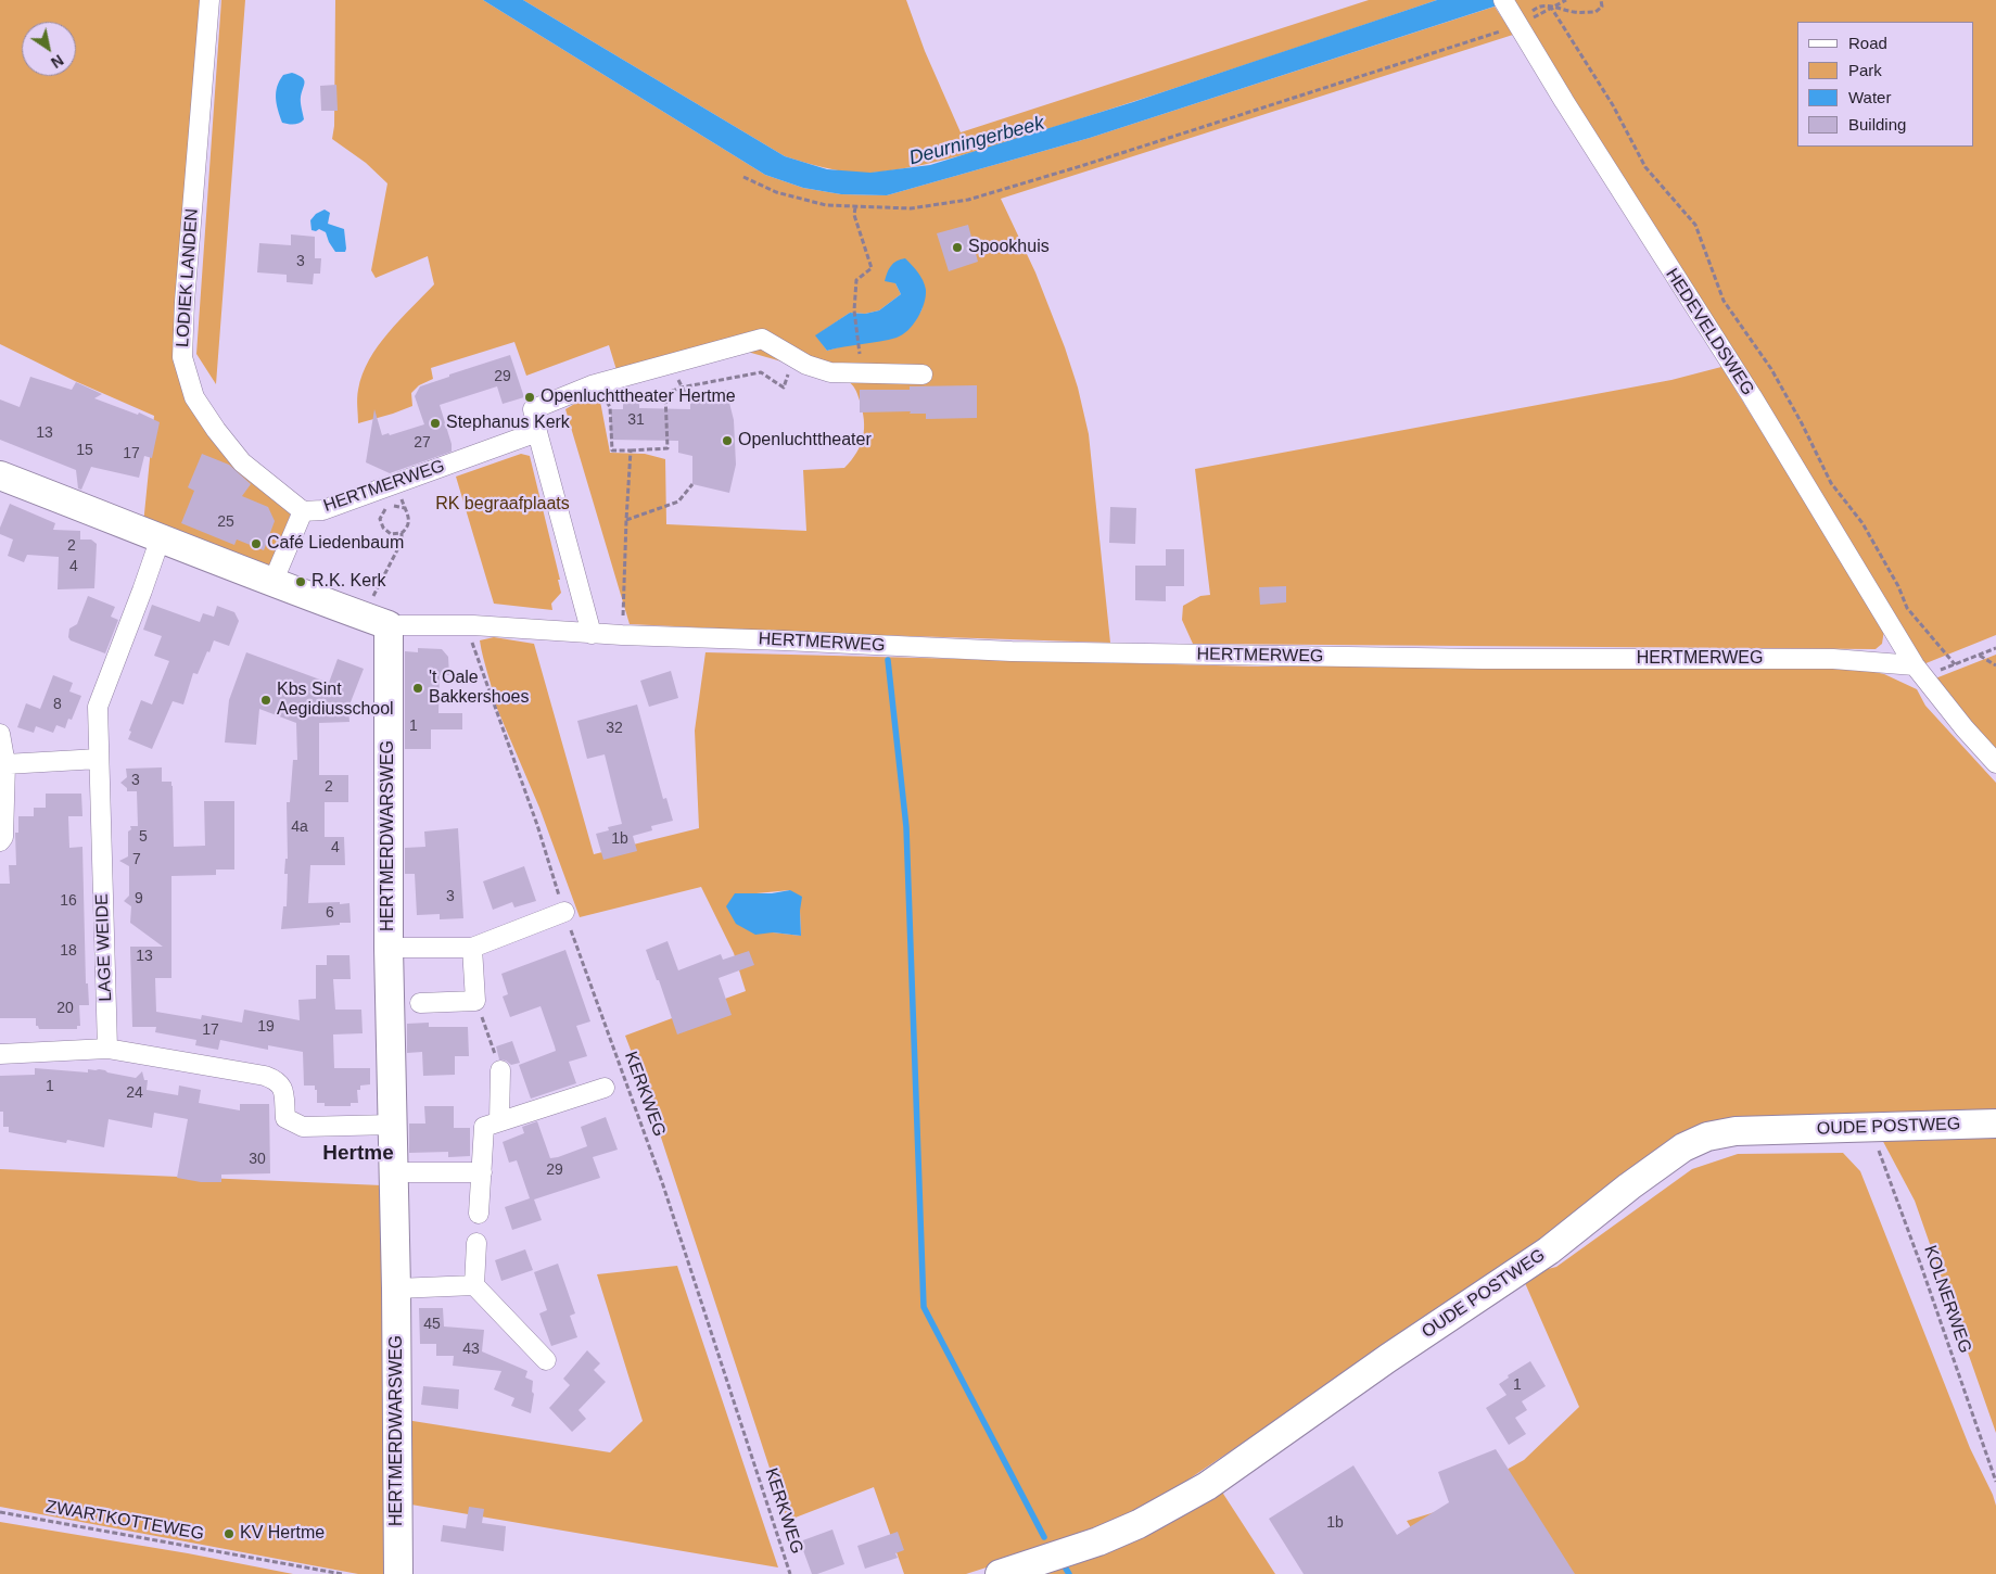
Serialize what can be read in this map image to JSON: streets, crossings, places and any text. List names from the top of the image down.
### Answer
{
  "streets": {
    "street": [
      "LODIEK LANDEN",
      "HEDEVELDSWEG",
      "HERTMERWEG",
      "HERTMERDWARSWEG",
      "LAGE WEIDE",
      "OUDE POSTWEG"
    ],
    "path": ["KERKWEG", "KOLNERWEG", "ZWARTKOTTEWEG"]
  },
  "crossings": [
    ["LODIEK LANDEN", "HERTMERWEG"],
    ["HEDEVELDSWEG", "HERTMERWEG"],
    ["HERTMERWEG", "HERTMERDWARSWEG"],
    ["HERTMERWEG", "LAGE WEIDE"],
    ["HERTMERWEG", "KERKWEG"],
    ["HERTMERDWARSWEG", "KERKWEG"],
    ["OUDE POSTWEG", "KOLNERWEG"]
  ],
  "districts": ["Hertme"],
  "water": ["Deurningerbeek"],
  "parks": ["RK begraafplaats"],
  "places": [
    "Spookhuis",
    "Openluchttheater Hertme",
    "Stephanus Kerk",
    "Openluchttheater",
    "Café Liedenbaum",
    "R.K. Kerk",
    "'t Oale Bakkershoes",
    "Kbs Sint Aegidiusschool",
    "KV Hertme"
  ],
  "house_numbers": [
    "3",
    "29",
    "31",
    "13",
    "27",
    "15",
    "17",
    "25",
    "2",
    "4",
    "8",
    "1",
    "32",
    "3",
    "2",
    "4a",
    "5",
    "1b",
    "4",
    "7",
    "3",
    "9",
    "16",
    "6",
    "18",
    "13",
    "20",
    "19",
    "17",
    "1",
    "24",
    "30",
    "29",
    "45",
    "43",
    "1",
    "1b"
  ],
  "legend": [
    "Road",
    "Park",
    "Water",
    "Building"
  ],
  "north": "bottom right"
}
